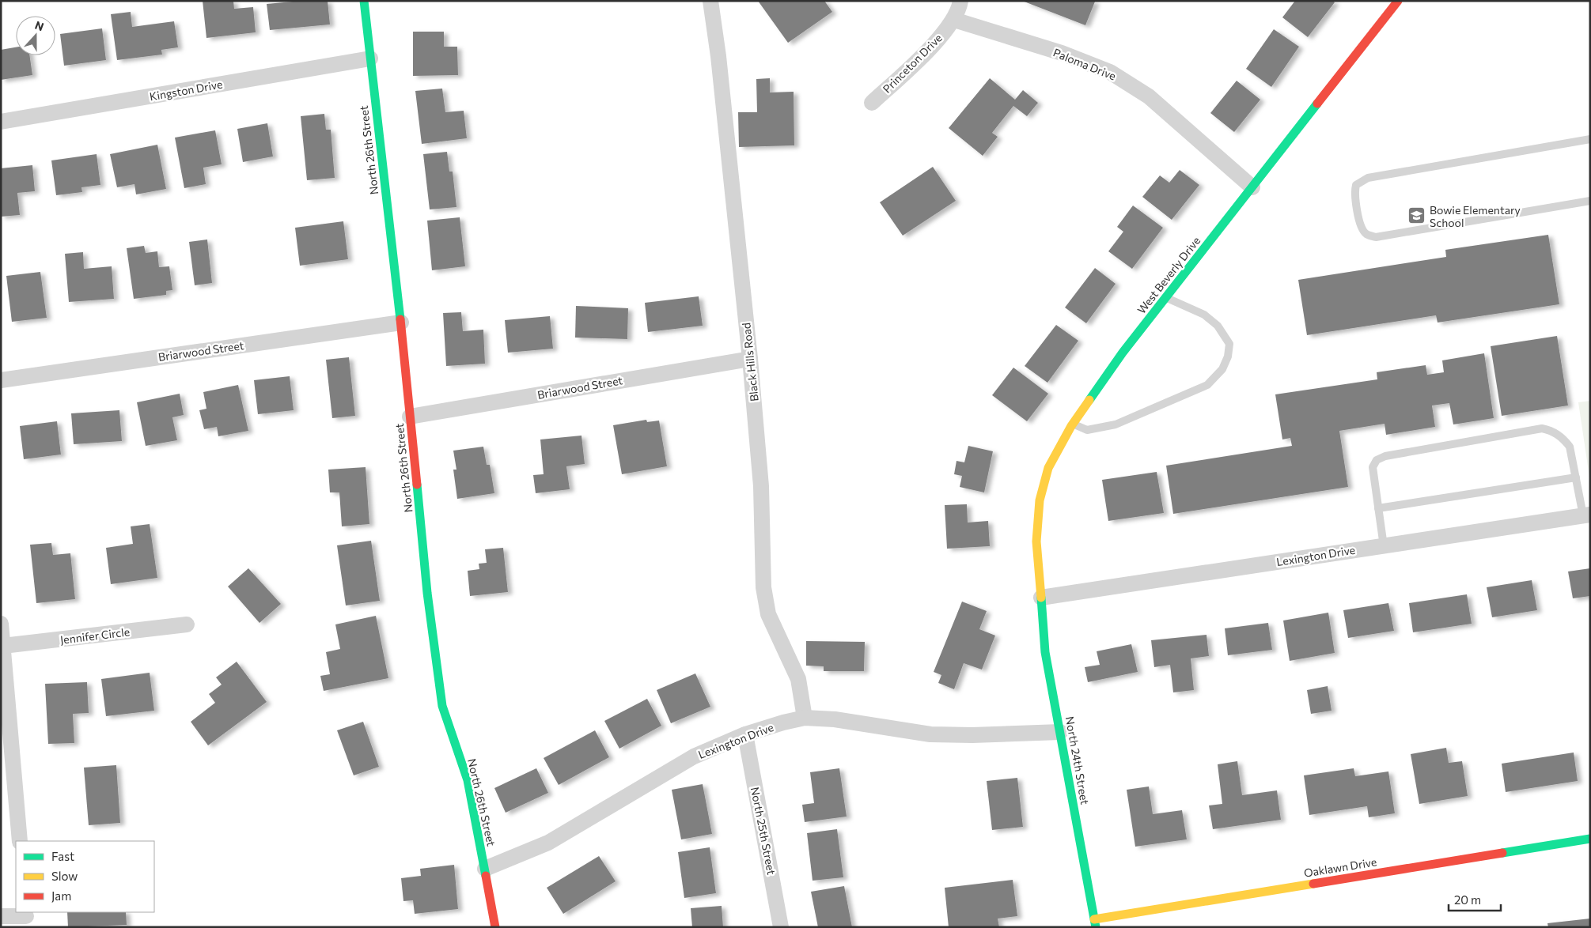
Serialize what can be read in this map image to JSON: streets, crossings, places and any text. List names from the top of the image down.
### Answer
{
  "streets": {
    "street": [
      "Princeton Drive",
      "Paloma Drive",
      "Kingston Drive",
      "North 26th Street",
      "West Beverly Drive",
      "Briarwood Street",
      "Black Hills Road",
      "Lexington Drive",
      "Jennifer Circle",
      "North 24th Street",
      "North 25th Street",
      "Oaklawn Drive"
    ]
  },
  "crossings": [
    ["Princeton Drive", "Paloma Drive"],
    ["Paloma Drive", "West Beverly Drive"],
    ["Kingston Drive", "North 26th Street"],
    ["North 26th Street", "Briarwood Street"],
    ["North 26th Street", "Lexington Drive"],
    ["West Beverly Drive", "Lexington Drive"],
    ["West Beverly Drive", "North 24th Street"],
    ["Briarwood Street", "Black Hills Road"],
    ["Black Hills Road", "Lexington Drive"],
    ["Lexington Drive", "North 24th Street"],
    ["Lexington Drive", "North 25th Street"],
    ["North 24th Street", "Oaklawn Drive"]
  ],
  "places": {
    "school or university": ["Bowie Elementary School"]
  },
  "legend": ["Fast", "Slow", "Jam"],
  "scale_bar": "20 m",
  "north": "top"
}
